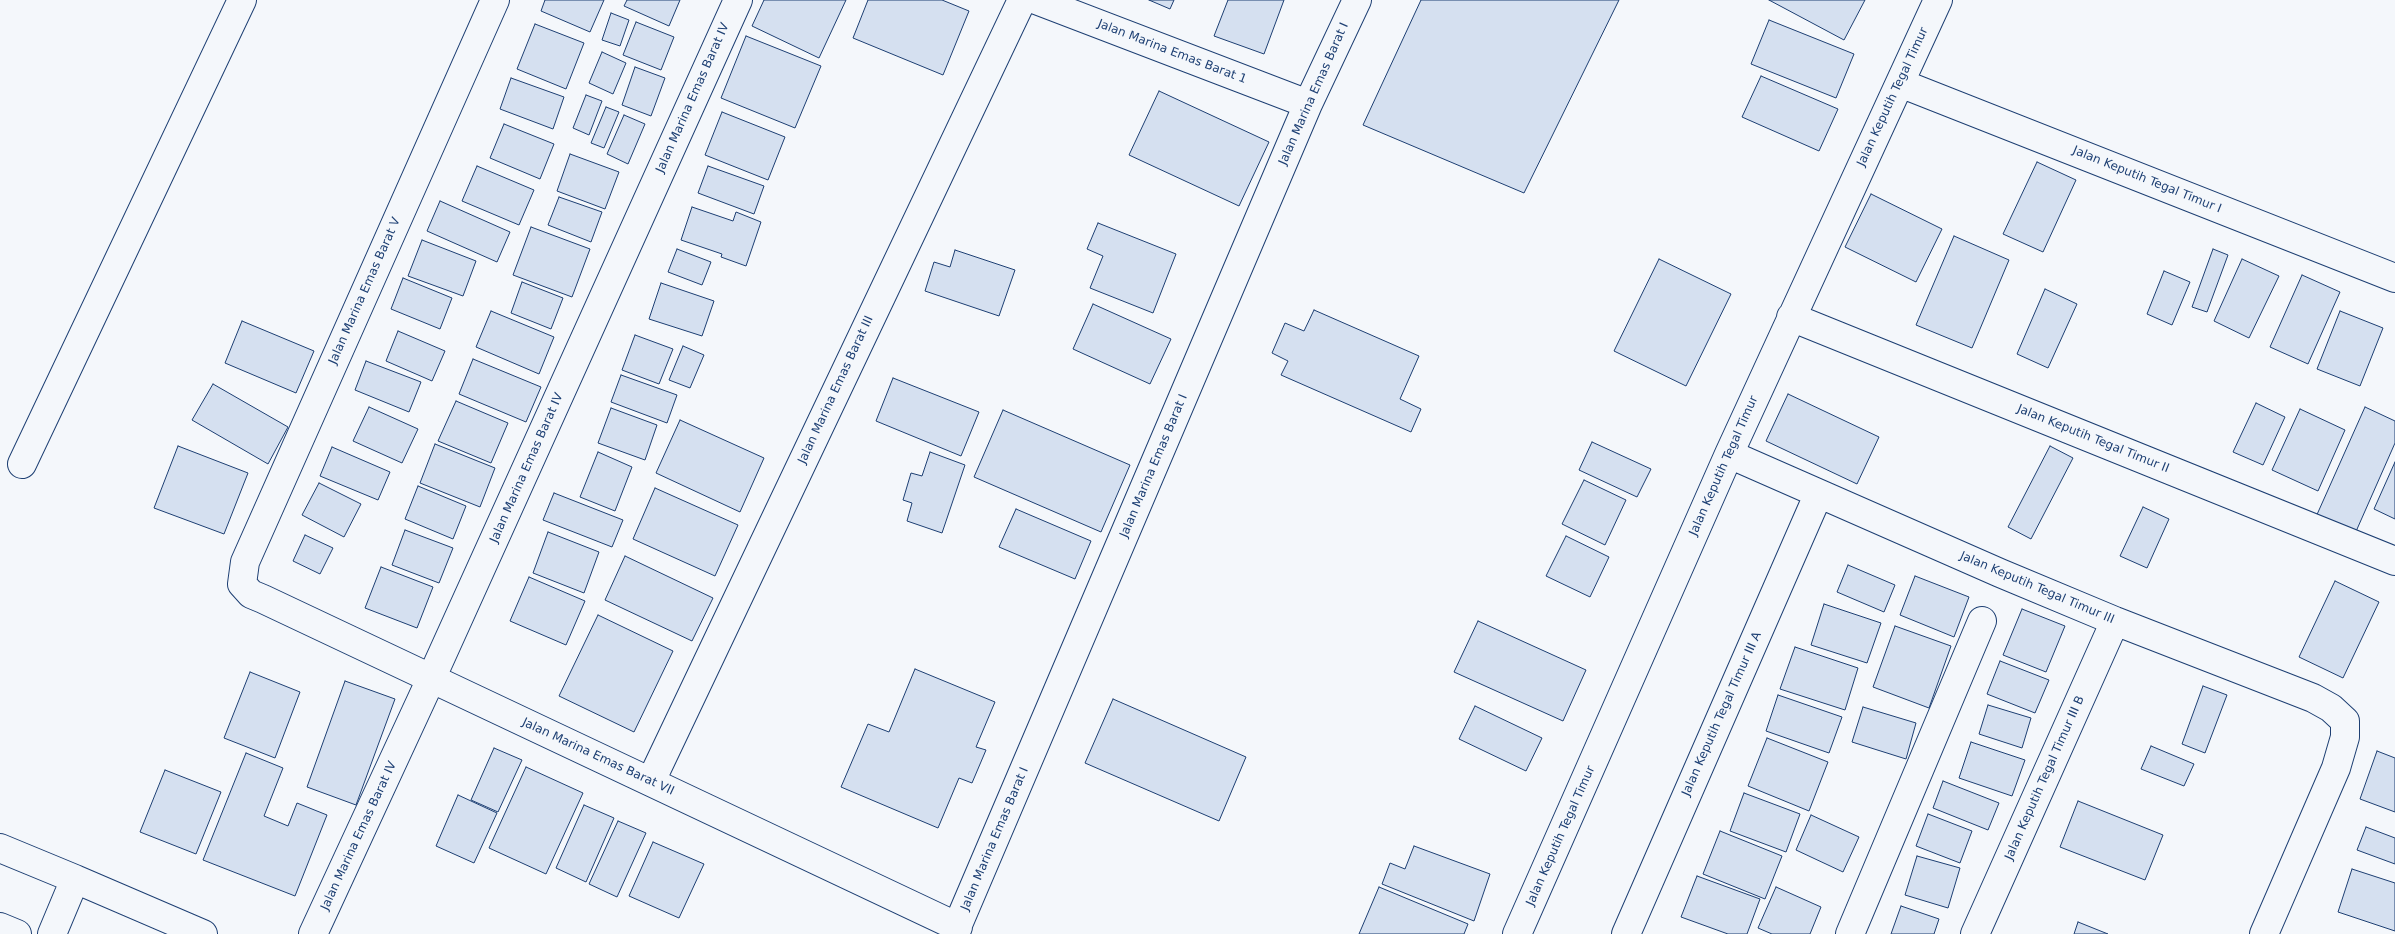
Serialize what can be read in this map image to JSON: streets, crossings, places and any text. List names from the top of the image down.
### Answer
{
  "streets": {
    "street": [
      "Jalan Marina Emas Barat 1",
      "Jalan Marina Emas Barat I",
      "Jalan Keputih Tegal Timur",
      "Jalan Marina Emas Barat IV",
      "Jalan Keputih Tegal Timur I",
      "Jalan Marina Emas Barat V",
      "Jalan Marina Emas Barat III",
      "Jalan Keputih Tegal Timur II",
      "Jalan Keputih Tegal Timur III",
      "Jalan Keputih Tegal Timur III A",
      "Jalan Marina Emas Barat VII",
      "Jalan Keputih Tegal Timur III B"
    ]
  },
  "crossings": [
    ["Jalan Marina Emas Barat 1", "Jalan Marina Emas Barat I"],
    ["Jalan Marina Emas Barat I", "Jalan Marina Emas Barat VII"],
    ["Jalan Keputih Tegal Timur", "Jalan Keputih Tegal Timur I"],
    ["Jalan Keputih Tegal Timur", "Jalan Keputih Tegal Timur II"],
    ["Jalan Keputih Tegal Timur", "Jalan Keputih Tegal Timur III"],
    ["Jalan Marina Emas Barat IV", "Jalan Marina Emas Barat VII"],
    ["Jalan Marina Emas Barat V", "Jalan Marina Emas Barat VII"],
    ["Jalan Marina Emas Barat III", "Jalan Marina Emas Barat VII"],
    ["Jalan Keputih Tegal Timur III", "Jalan Keputih Tegal Timur III A"],
    ["Jalan Keputih Tegal Timur III", "Jalan Keputih Tegal Timur III B"]
  ]
}
